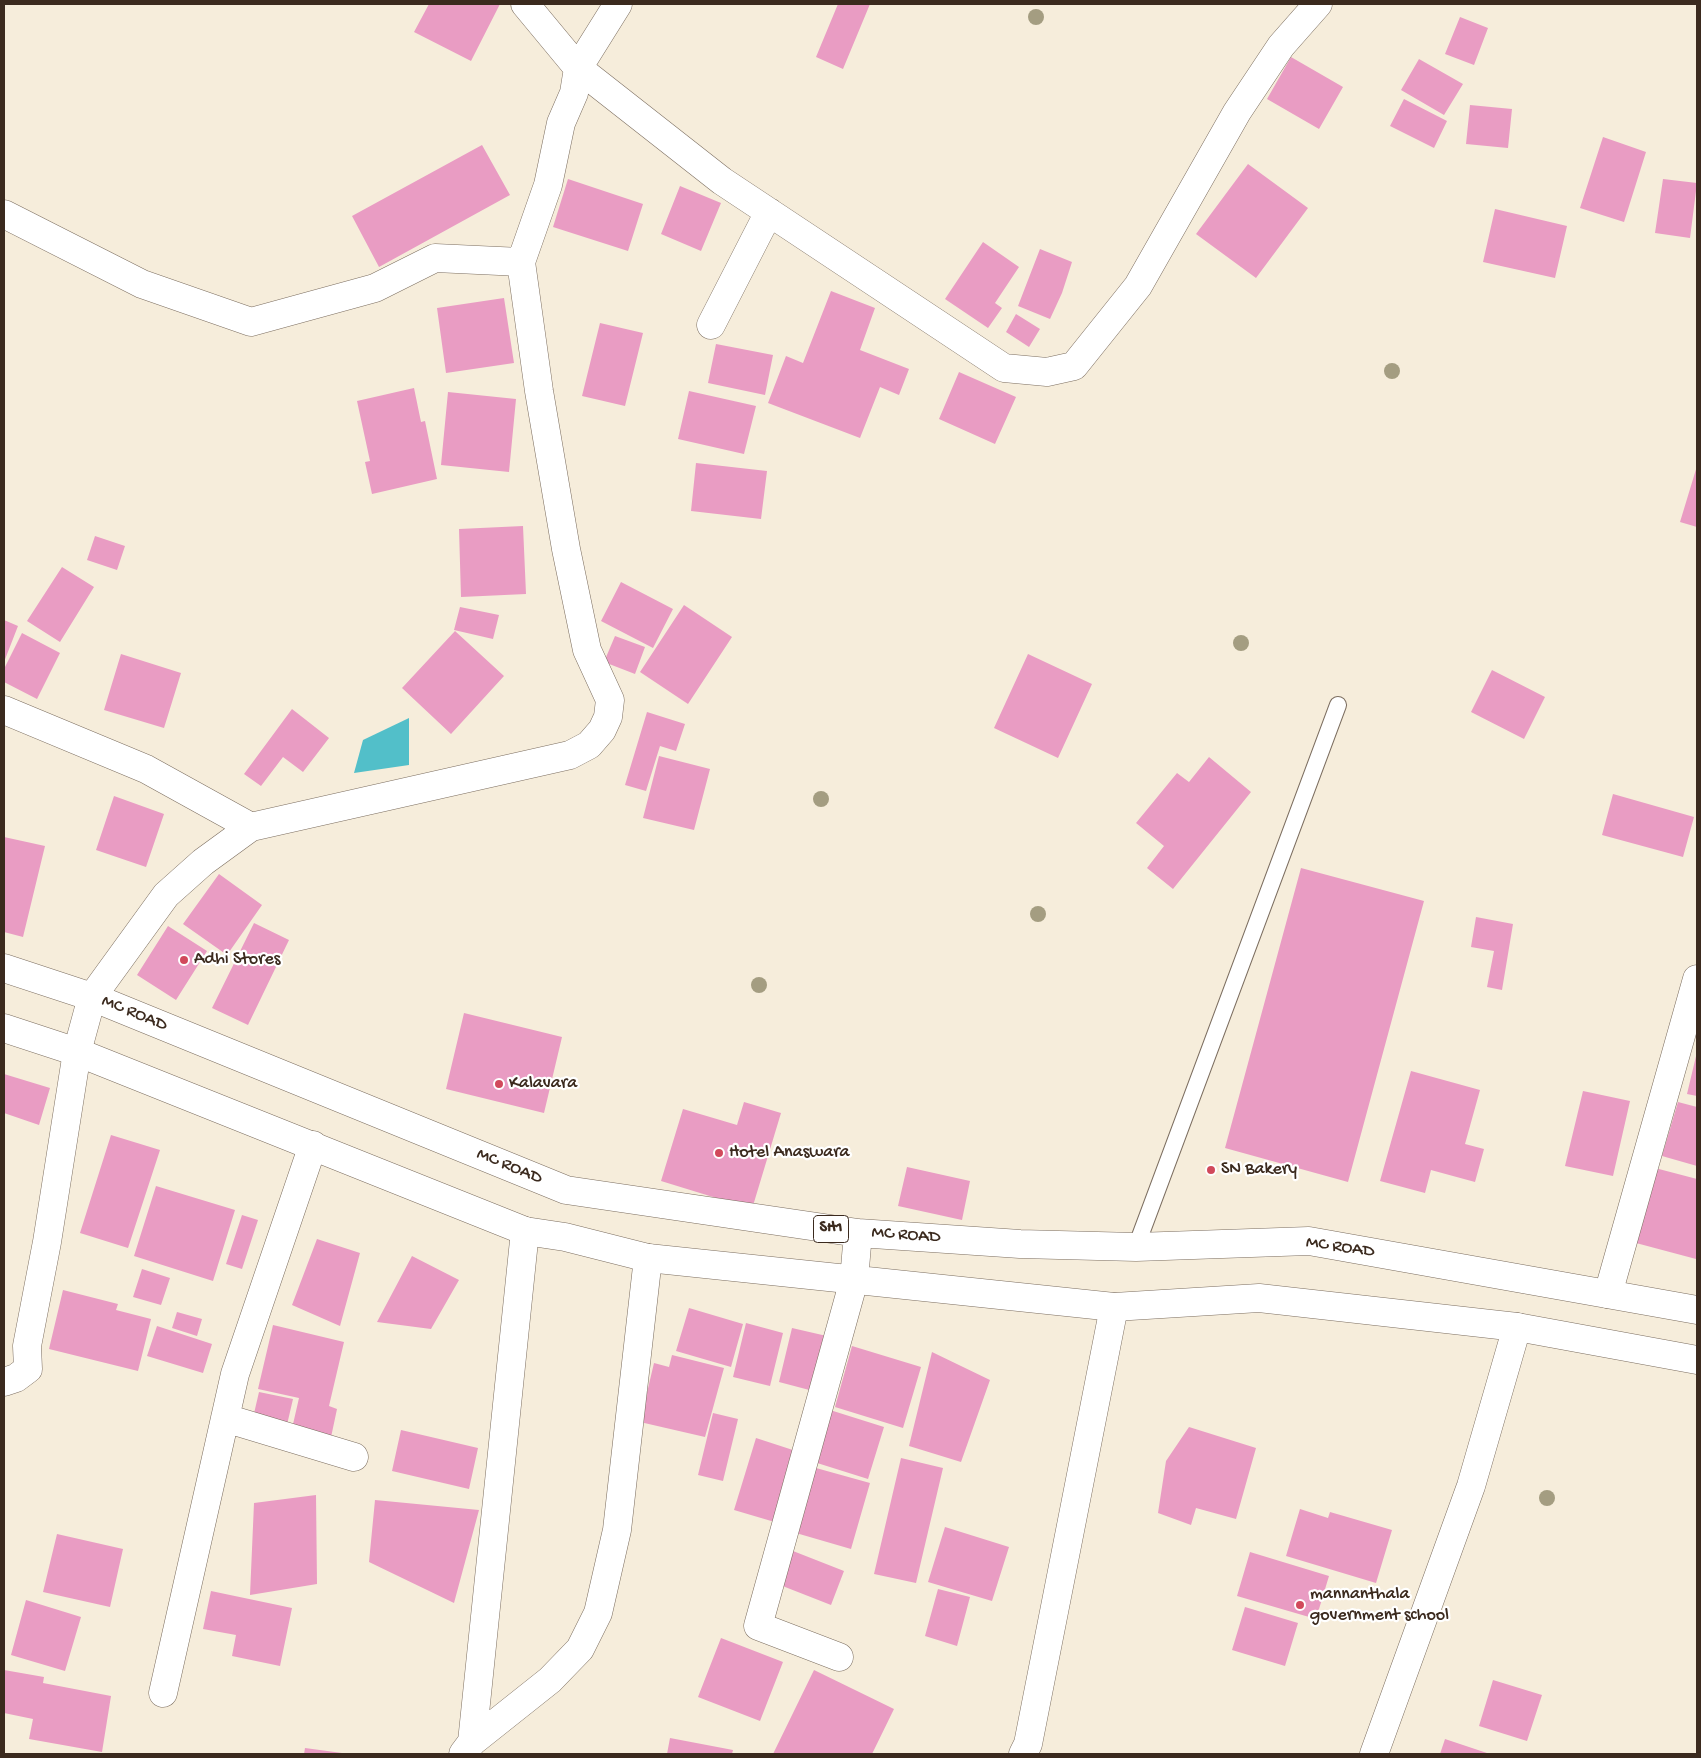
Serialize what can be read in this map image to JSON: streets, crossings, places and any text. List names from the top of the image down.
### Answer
{
  "streets": {
    "street": ["MC ROAD", "SH1"]
  },
  "places": [
    "Adhi Stores",
    "Kalavara",
    "Hotel Anaswara",
    "SN Bakery",
    "mannanthala government school"
  ]
}
